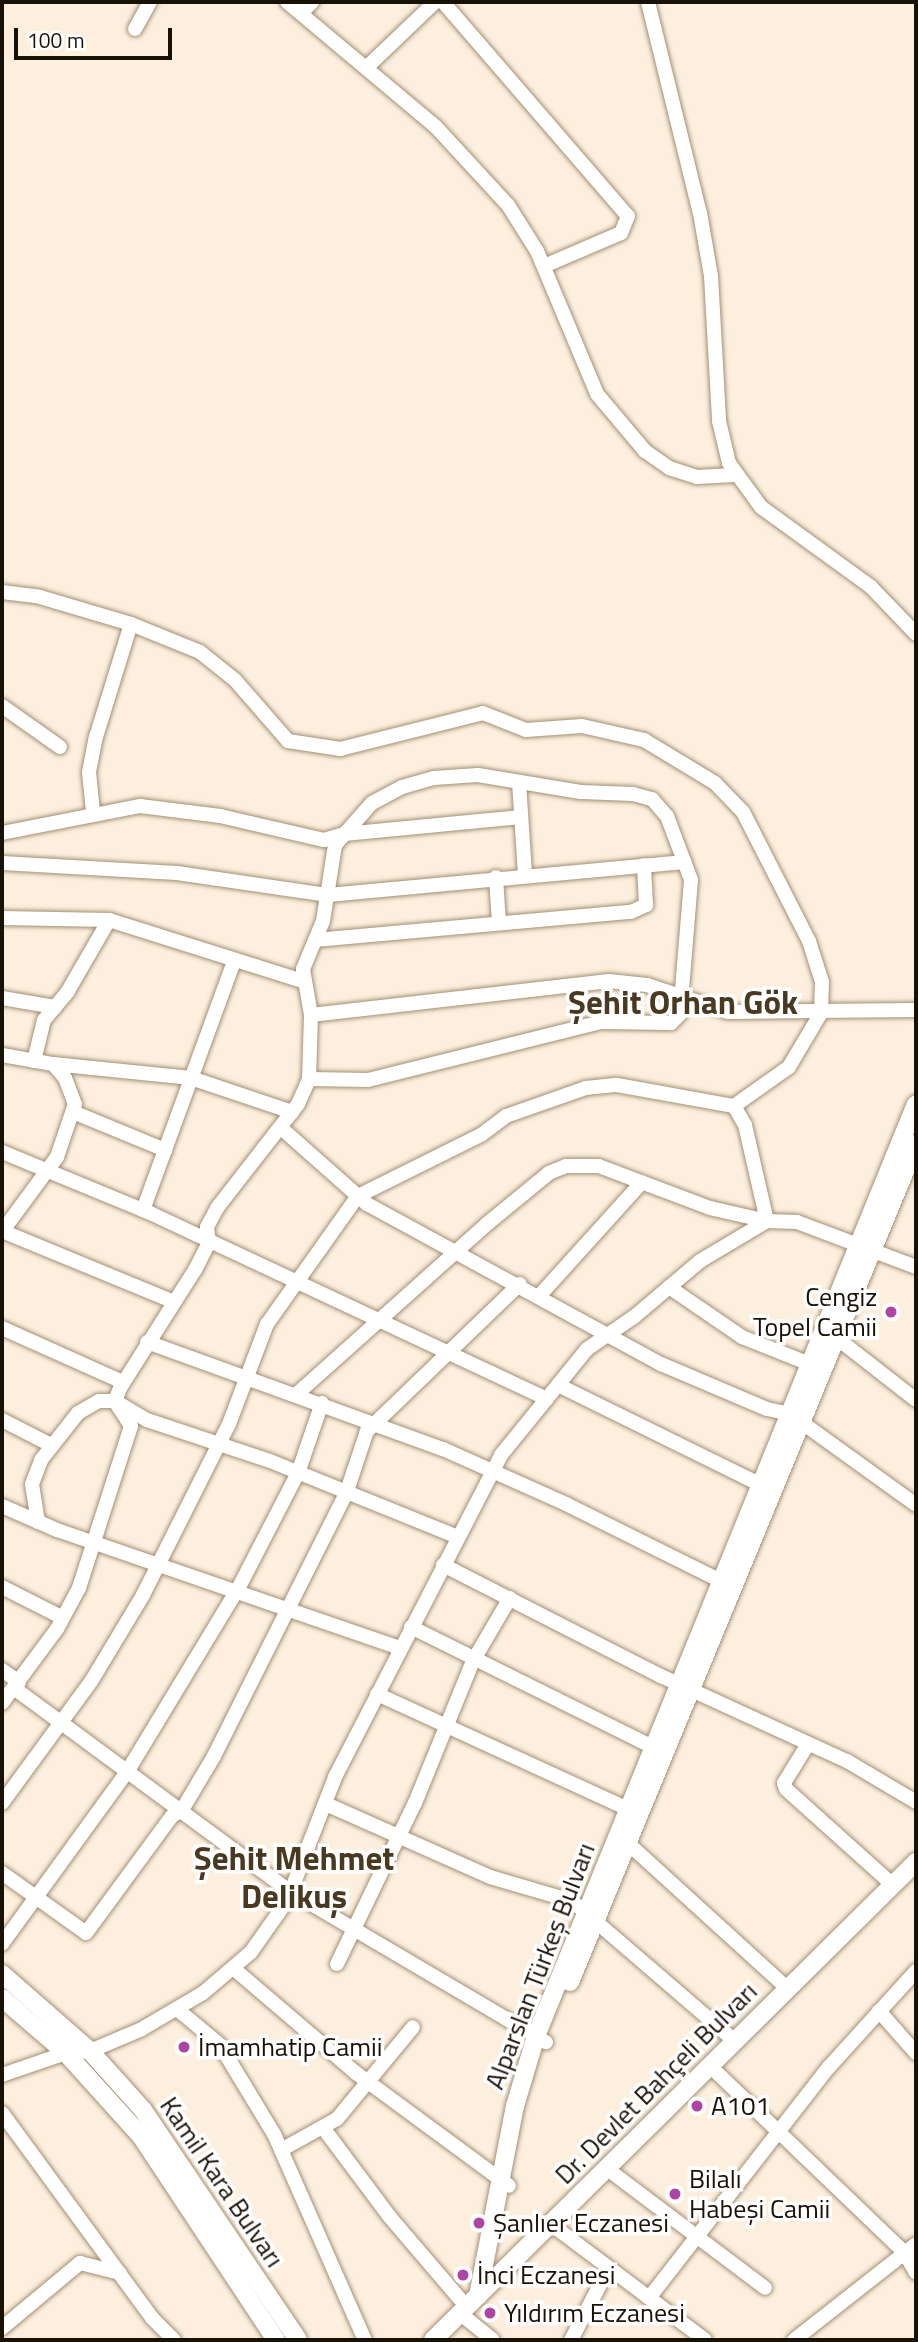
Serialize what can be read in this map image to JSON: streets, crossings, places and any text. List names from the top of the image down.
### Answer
{
  "streets": {
    "main road": ["Alparslan Türkeş Bulvarı", "Dr. Devlet Bahçeli Bulvarı", "Kamil Kara Bulvarı"]
  },
  "crossings": [
    ["Alparslan Türkeş Bulvarı", "Dr. Devlet Bahçeli Bulvarı"]
  ],
  "districts": ["Şehit Orhan Gök", "Şehit Mehmet Delikuş"],
  "places": [
    "Cengiz Topel Camii",
    "İmamhatip Camii",
    "A101",
    "Bilalı Habeşi Camii",
    "Şanlıer Eczanesi",
    "İnci Eczanesi",
    "Yıldırım Eczanesi"
  ],
  "scale_bar": "100 m"
}
